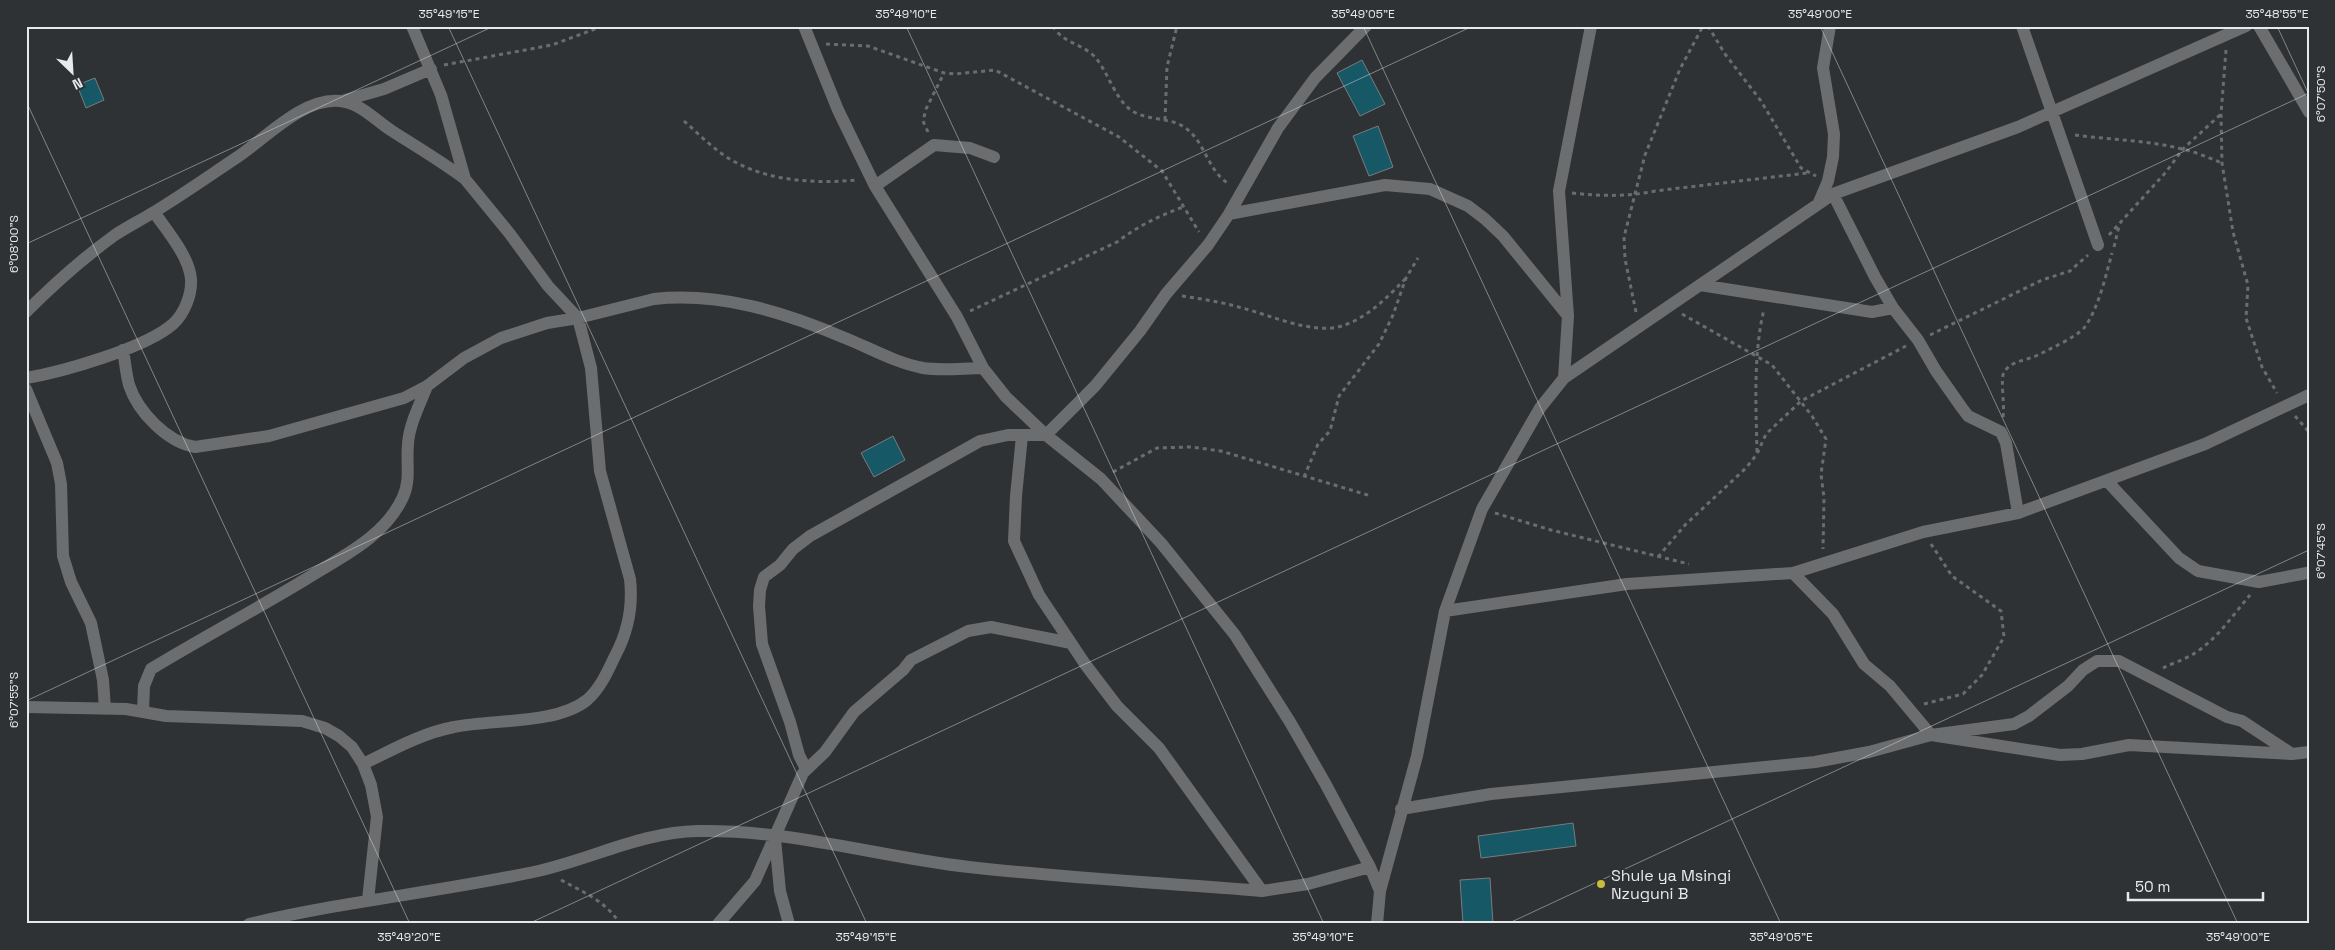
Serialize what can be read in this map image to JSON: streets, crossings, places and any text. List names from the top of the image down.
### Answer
{
  "places": ["Shule ya Msingi Nzuguni B"],
  "scale_bar": "50 m",
  "north": "bottom right",
  "coordinates": [
    "35°49'15\"E",
    "35°49'10\"E",
    "35°49'05\"E",
    "35°49'00\"E",
    "35°48'55\"E",
    "6°07'50\"S",
    "6°08'00\"S",
    "6°07'45\"S",
    "6°07'55\"S",
    "35°49'20\"E"
  ]
}
